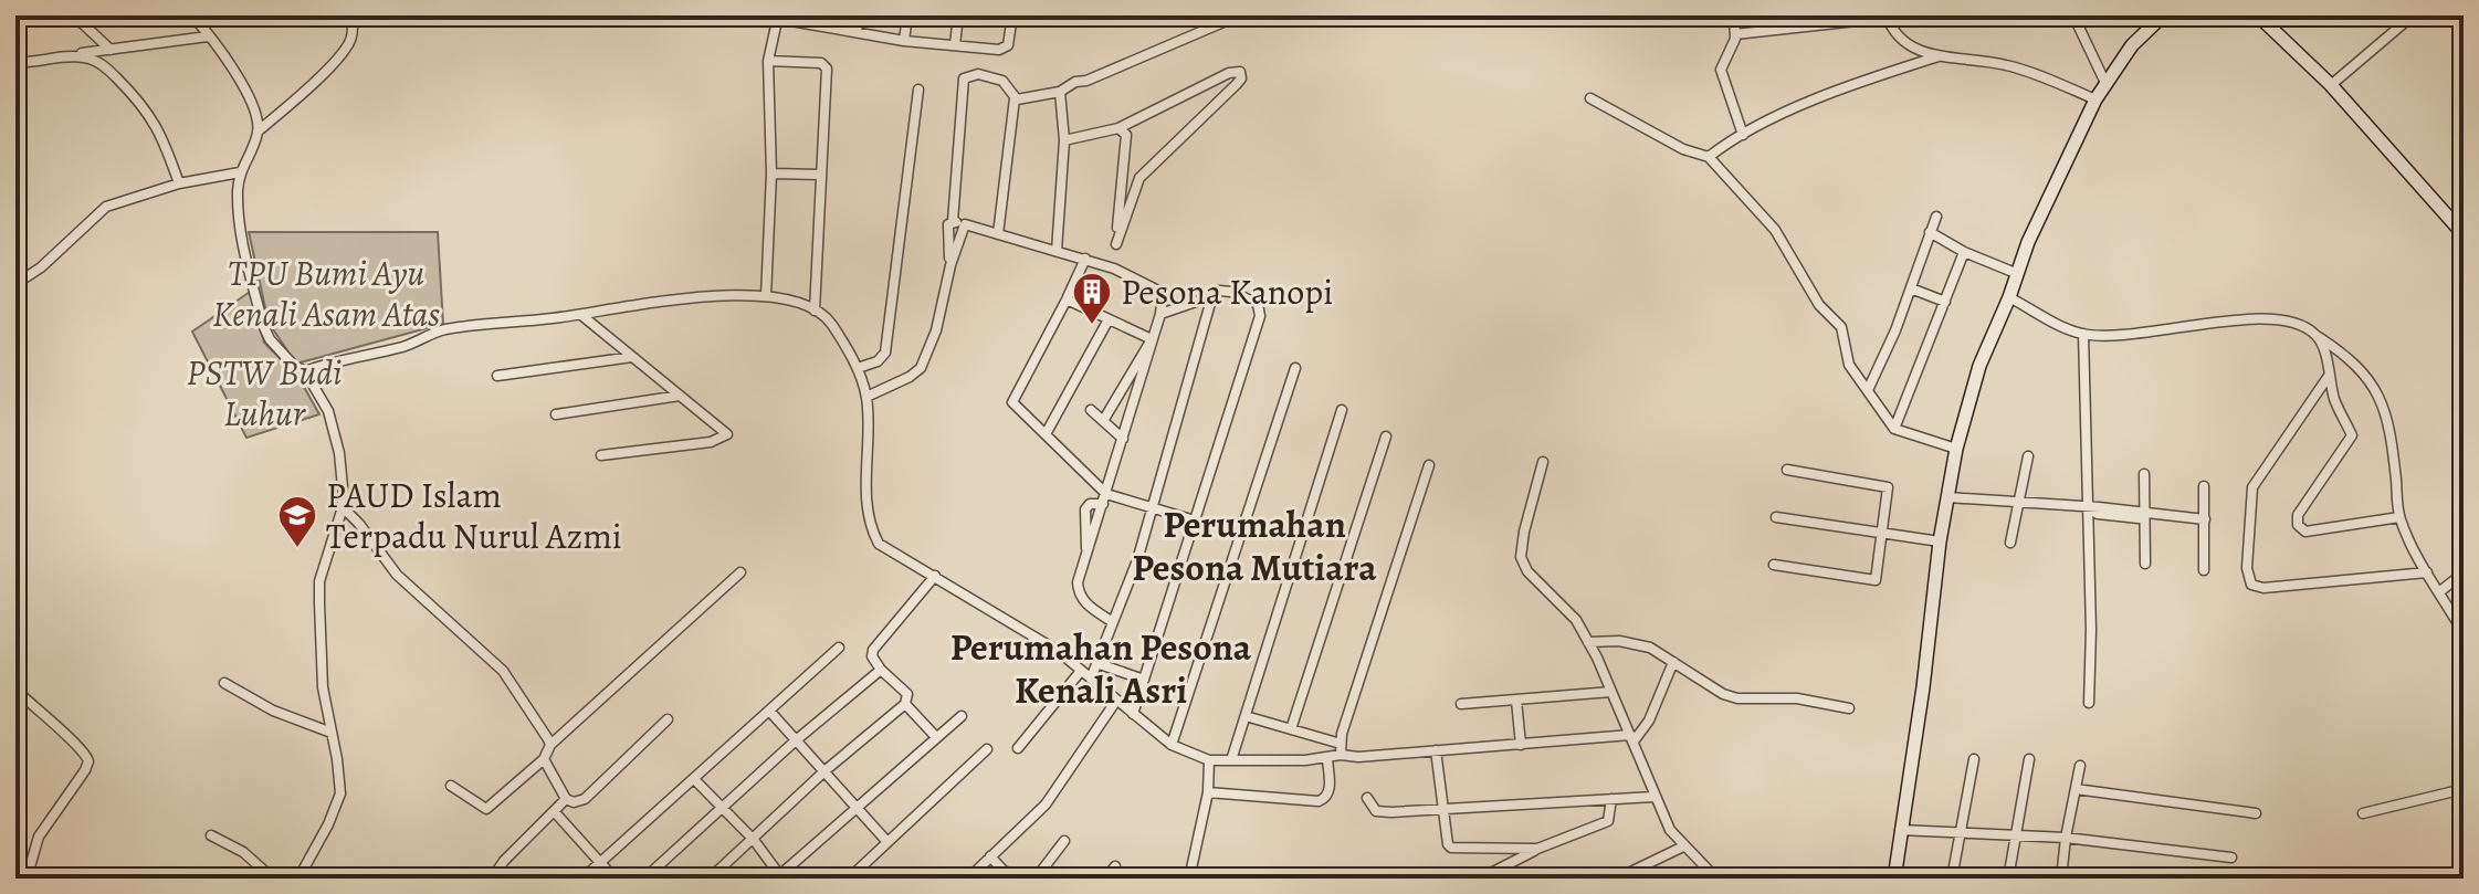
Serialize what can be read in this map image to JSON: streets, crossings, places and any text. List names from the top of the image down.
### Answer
{
  "districts": ["Perumahan Pesona Mutiara", "Perumahan Pesona Kenali Asri"],
  "parks": ["TPU Bumi Ayu Kenali Asam Atas", "PSTW Budi Luhur"],
  "places": {
    "building": ["Pesona Kanopi"],
    "school or university": ["PAUD Islam Terpadu Nurul Azmi"]
  }
}
